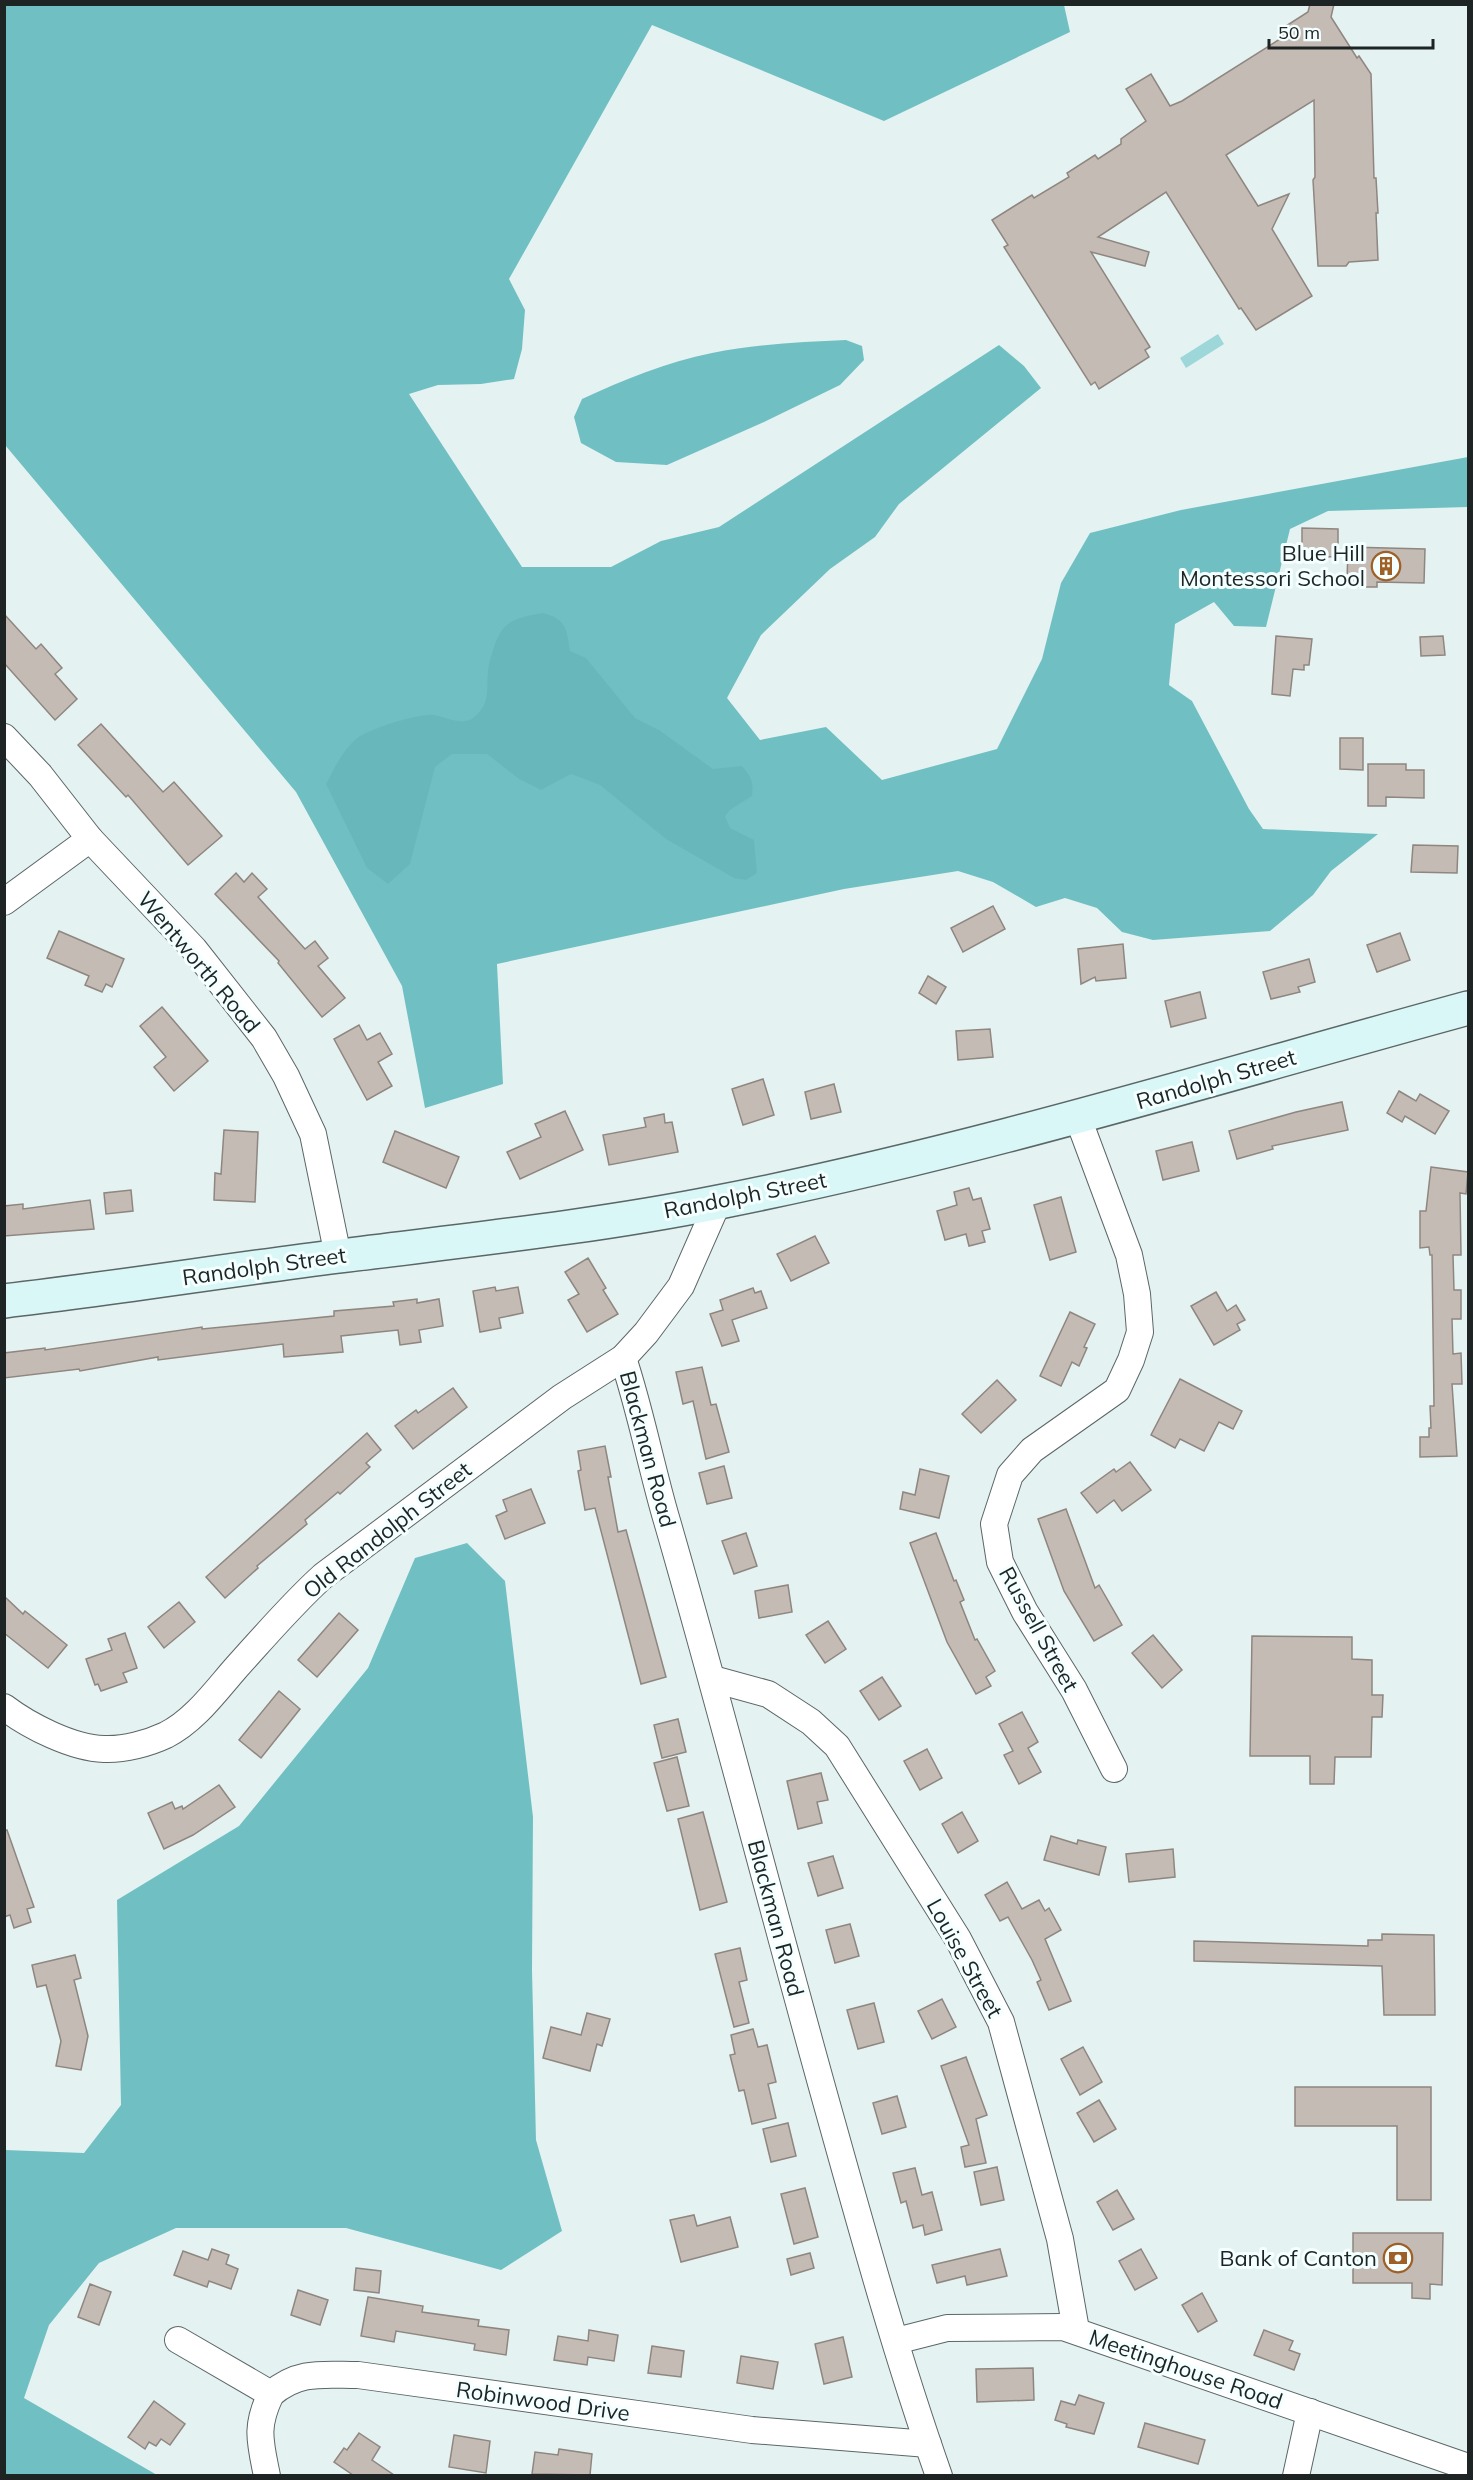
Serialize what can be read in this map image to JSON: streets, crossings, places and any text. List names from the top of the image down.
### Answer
{
  "streets": {
    "main road": ["Randolph Street"],
    "street": [
      "Wentworth Road",
      "Blackman Road",
      "Old Randolph Street",
      "Russell Street",
      "Louise Street",
      "Meetinghouse Road",
      "Robinwood Drive"
    ]
  },
  "crossings": [
    ["Wentworth Road", "Randolph Street"],
    ["Randolph Street", "Old Randolph Street"],
    ["Randolph Street", "Russell Street"],
    ["Blackman Road", "Old Randolph Street"],
    ["Blackman Road", "Louise Street"],
    ["Blackman Road", "Meetinghouse Road"],
    ["Blackman Road", "Robinwood Drive"],
    ["Louise Street", "Meetinghouse Road"]
  ],
  "places": {
    "building": ["Blue Hill Montessori School"],
    "bank": ["Bank of Canton"]
  },
  "scale_bar": "50 m"
}
